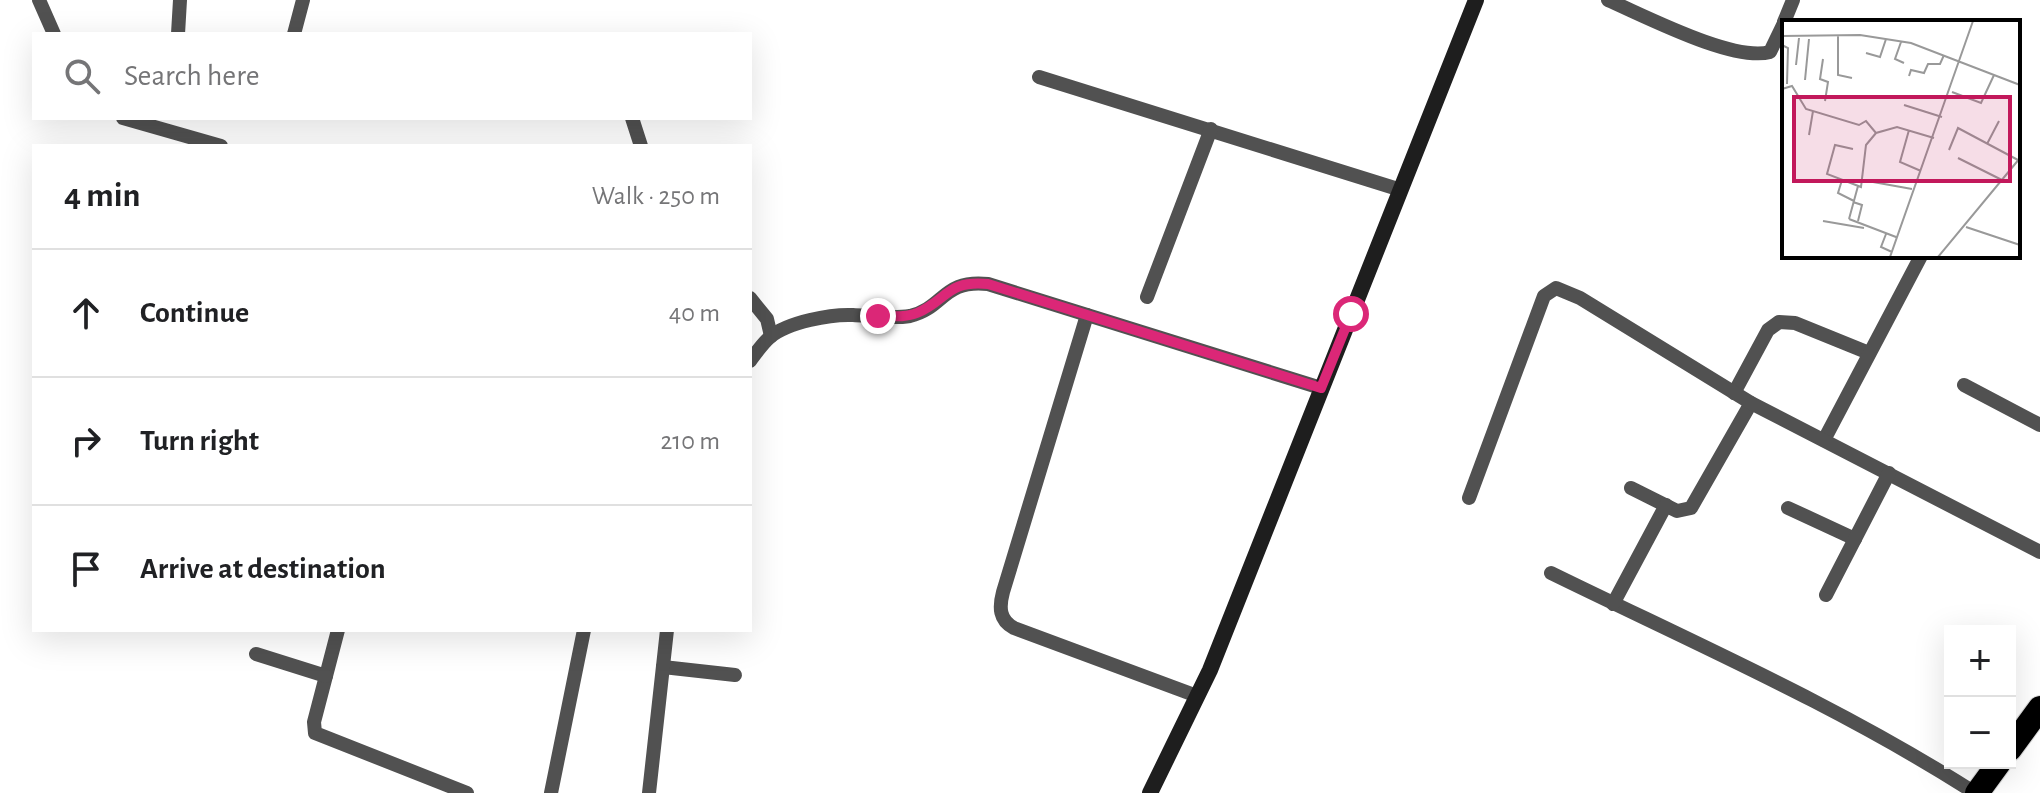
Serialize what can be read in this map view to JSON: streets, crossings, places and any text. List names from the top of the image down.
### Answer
{
  "page": {
    "search": "Search here",
    "heading": ["4 min", "Walk · 250 m"],
    "list": [
      ["Continue", "40 m"],
      ["Turn right", "210 m"],
      "Arrive at destination"
    ],
    "map_buttons": ["+", "−"]
  }
}
